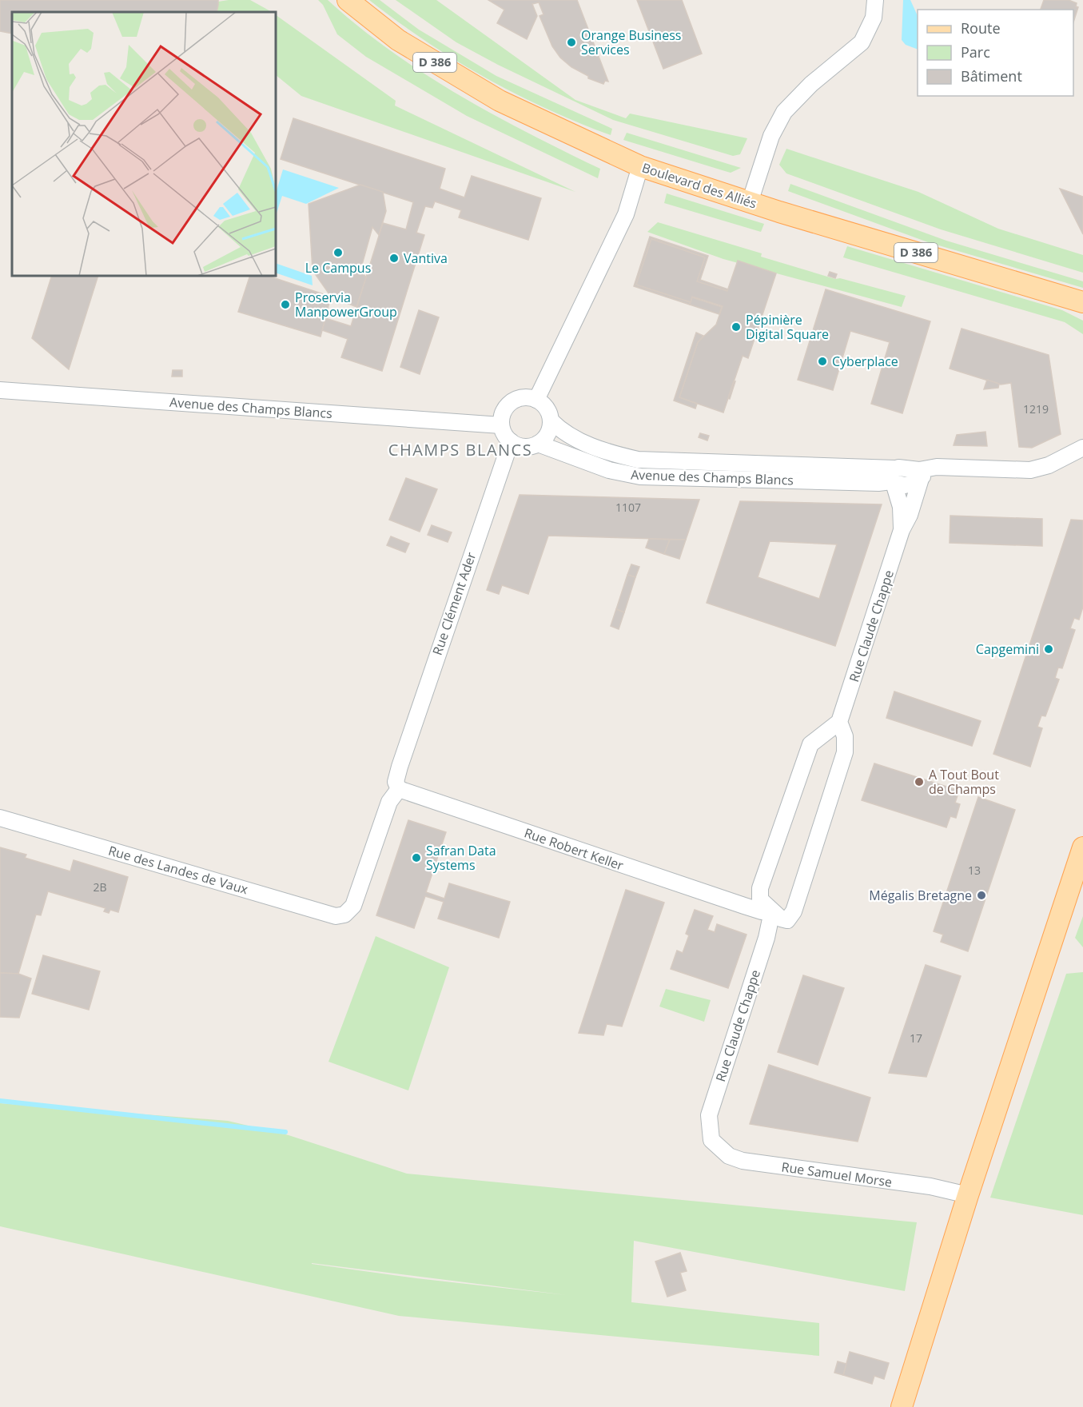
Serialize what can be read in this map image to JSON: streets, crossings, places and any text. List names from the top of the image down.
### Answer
{
  "streets": {
    "main road": ["D 386", "Boulevard des Alliés"],
    "street": [
      "Avenue des Champs Blancs",
      "Rue Clément Ader",
      "Rue Claude Chappe",
      "Rue Robert Keller",
      "Rue des Landes de Vaux",
      "Rue Samuel Morse"
    ]
  },
  "crossings": [
    ["Avenue des Champs Blancs", "Rue Clément Ader"],
    ["Avenue des Champs Blancs", "Rue Claude Chappe"],
    ["Rue Clément Ader", "Rue Robert Keller"],
    ["Rue Clément Ader", "Rue des Landes de Vaux"],
    ["Rue Claude Chappe", "Rue Robert Keller"],
    ["Rue Claude Chappe", "Rue Samuel Morse"],
    ["Rue Robert Keller", "Rue des Landes de Vaux"]
  ],
  "districts": ["CHAMPS BLANCS"],
  "places": [
    "Orange Business Services",
    "Le Campus",
    "Vantiva",
    "Proservia ManpowerGroup",
    "Pépinière Digital Square",
    "Cyberplace",
    "Capgemini",
    "A Tout Bout de Champs",
    "Safran Data Systems",
    "Mégalis Bretagne"
  ],
  "house_numbers": [
    "1219",
    "1107",
    "13",
    "2B",
    "17"
  ],
  "legend": ["Route", "Parc", "Bâtiment"]
}
